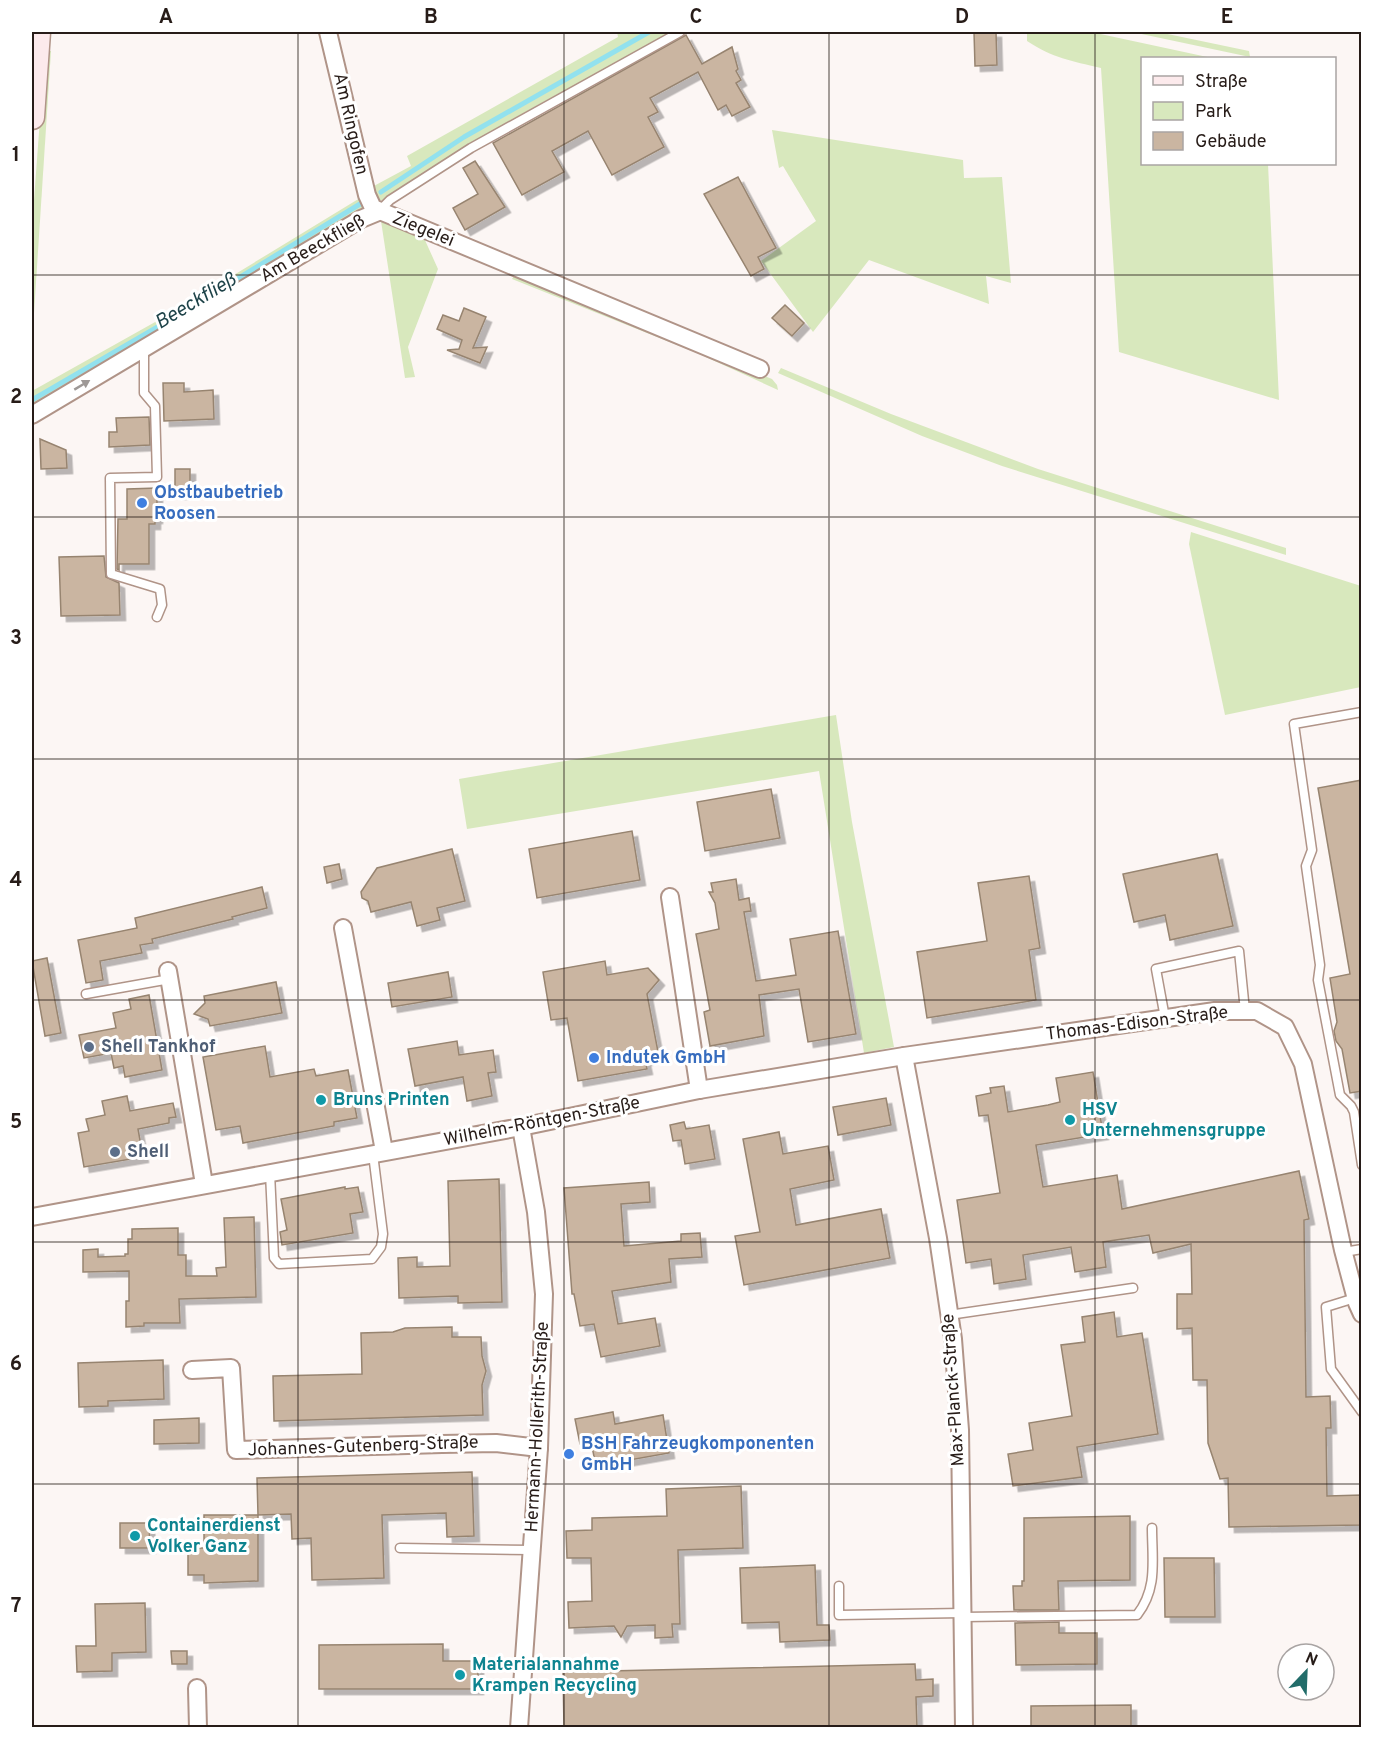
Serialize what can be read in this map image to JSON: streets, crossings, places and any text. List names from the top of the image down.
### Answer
{
  "streets": {
    "street": [
      "Am Ringofen",
      "Ziegelei",
      "Am Beeckfließ",
      "Thomas-Edison-Straße",
      "Wilhelm-Röntgen-Straße",
      "Max-Planck-Straße",
      "Hermann-Hollerith-Straße",
      "Johannes-Gutenberg-Straße"
    ]
  },
  "crossings": [
    ["Am Ringofen", "Ziegelei"],
    ["Am Ringofen", "Am Beeckfließ"],
    ["Ziegelei", "Am Beeckfließ"],
    ["Thomas-Edison-Straße", "Wilhelm-Röntgen-Straße"],
    ["Thomas-Edison-Straße", "Max-Planck-Straße"],
    ["Wilhelm-Röntgen-Straße", "Max-Planck-Straße"],
    ["Wilhelm-Röntgen-Straße", "Hermann-Hollerith-Straße"],
    ["Hermann-Hollerith-Straße", "Johannes-Gutenberg-Straße"]
  ],
  "water": ["Beeckfließ"],
  "places": [
    "Obstbaubetrieb Roosen",
    "Shell Tankhof",
    "Indutek GmbH",
    "Bruns Printen",
    "HSV Unternehmensgruppe",
    "Shell",
    "BSH Fahrzeugkomponenten GmbH",
    "Containerdienst Volker Ganz",
    "Materialannahme Krampen Recycling"
  ],
  "legend": ["Straße", "Park", "Gebäude"],
  "north": "top right",
  "grid": {
    "columns": [
      "A",
      "B",
      "C",
      "D",
      "E"
    ],
    "rows": [
      "1",
      "2",
      "3",
      "4",
      "5",
      "6",
      "7"
    ]
  }
}
